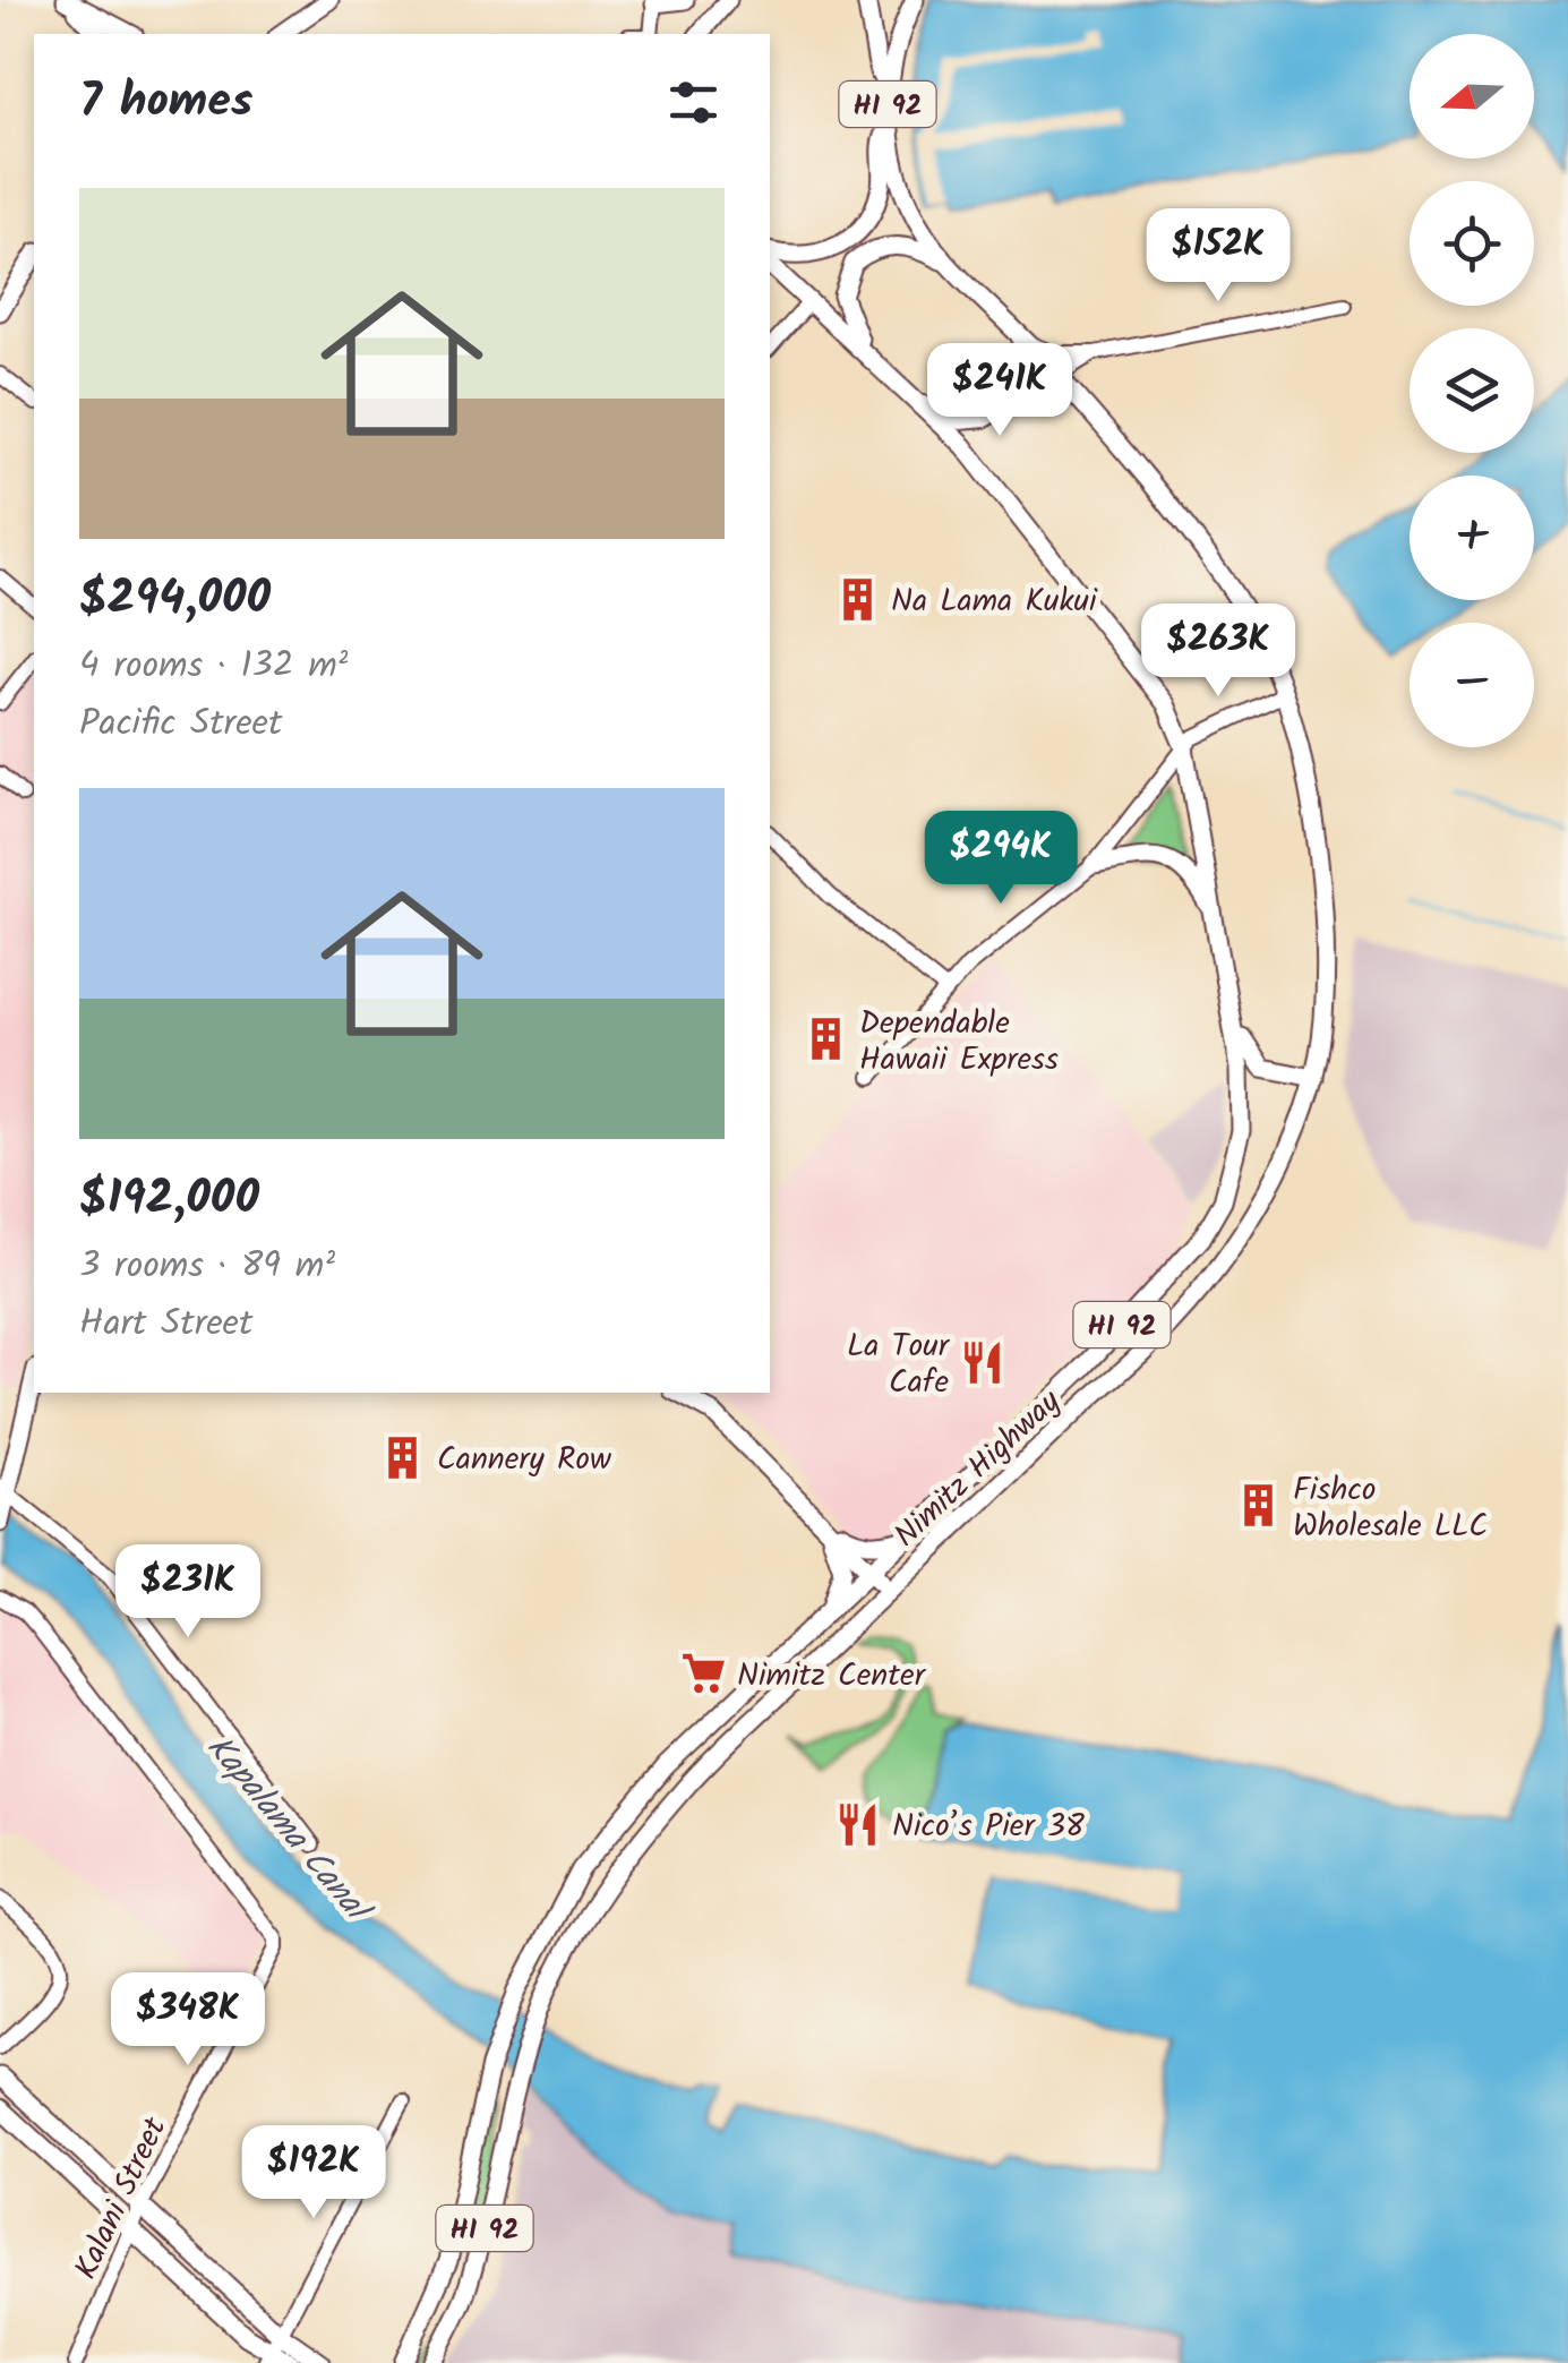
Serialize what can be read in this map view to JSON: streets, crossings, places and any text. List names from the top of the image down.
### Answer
{
  "streets": {
    "main road": ["HI 92", "Nimitz Highway"],
    "street": ["Kalani Street"]
  },
  "water": ["Kapalama Canal"],
  "places": {
    "building": [
      "Na Lama Kukui",
      "Dependable Hawaii Express",
      "Cannery Row",
      "Fishco Wholesale LLC"
    ],
    "restaurant": ["La Tour Cafe", "Nico’s Pier 38"],
    "supermarket": ["Nimitz Center"]
  },
  "north": "left",
  "page": {
    "map_buttons": ["+", "−"],
    "heading": "7 homes",
    "list": [
      {
        "name": "$294,000",
        "note": "4 rooms · 132 m² · Pacific Street"
      },
      {
        "name": "$192,000",
        "note": "3 rooms · 89 m² · Hart Street"
      }
    ],
    "price": [
      "$152K",
      "$241K",
      "$263K",
      "$294K",
      "$231K",
      "$348K",
      "$192K"
    ]
  }
}
